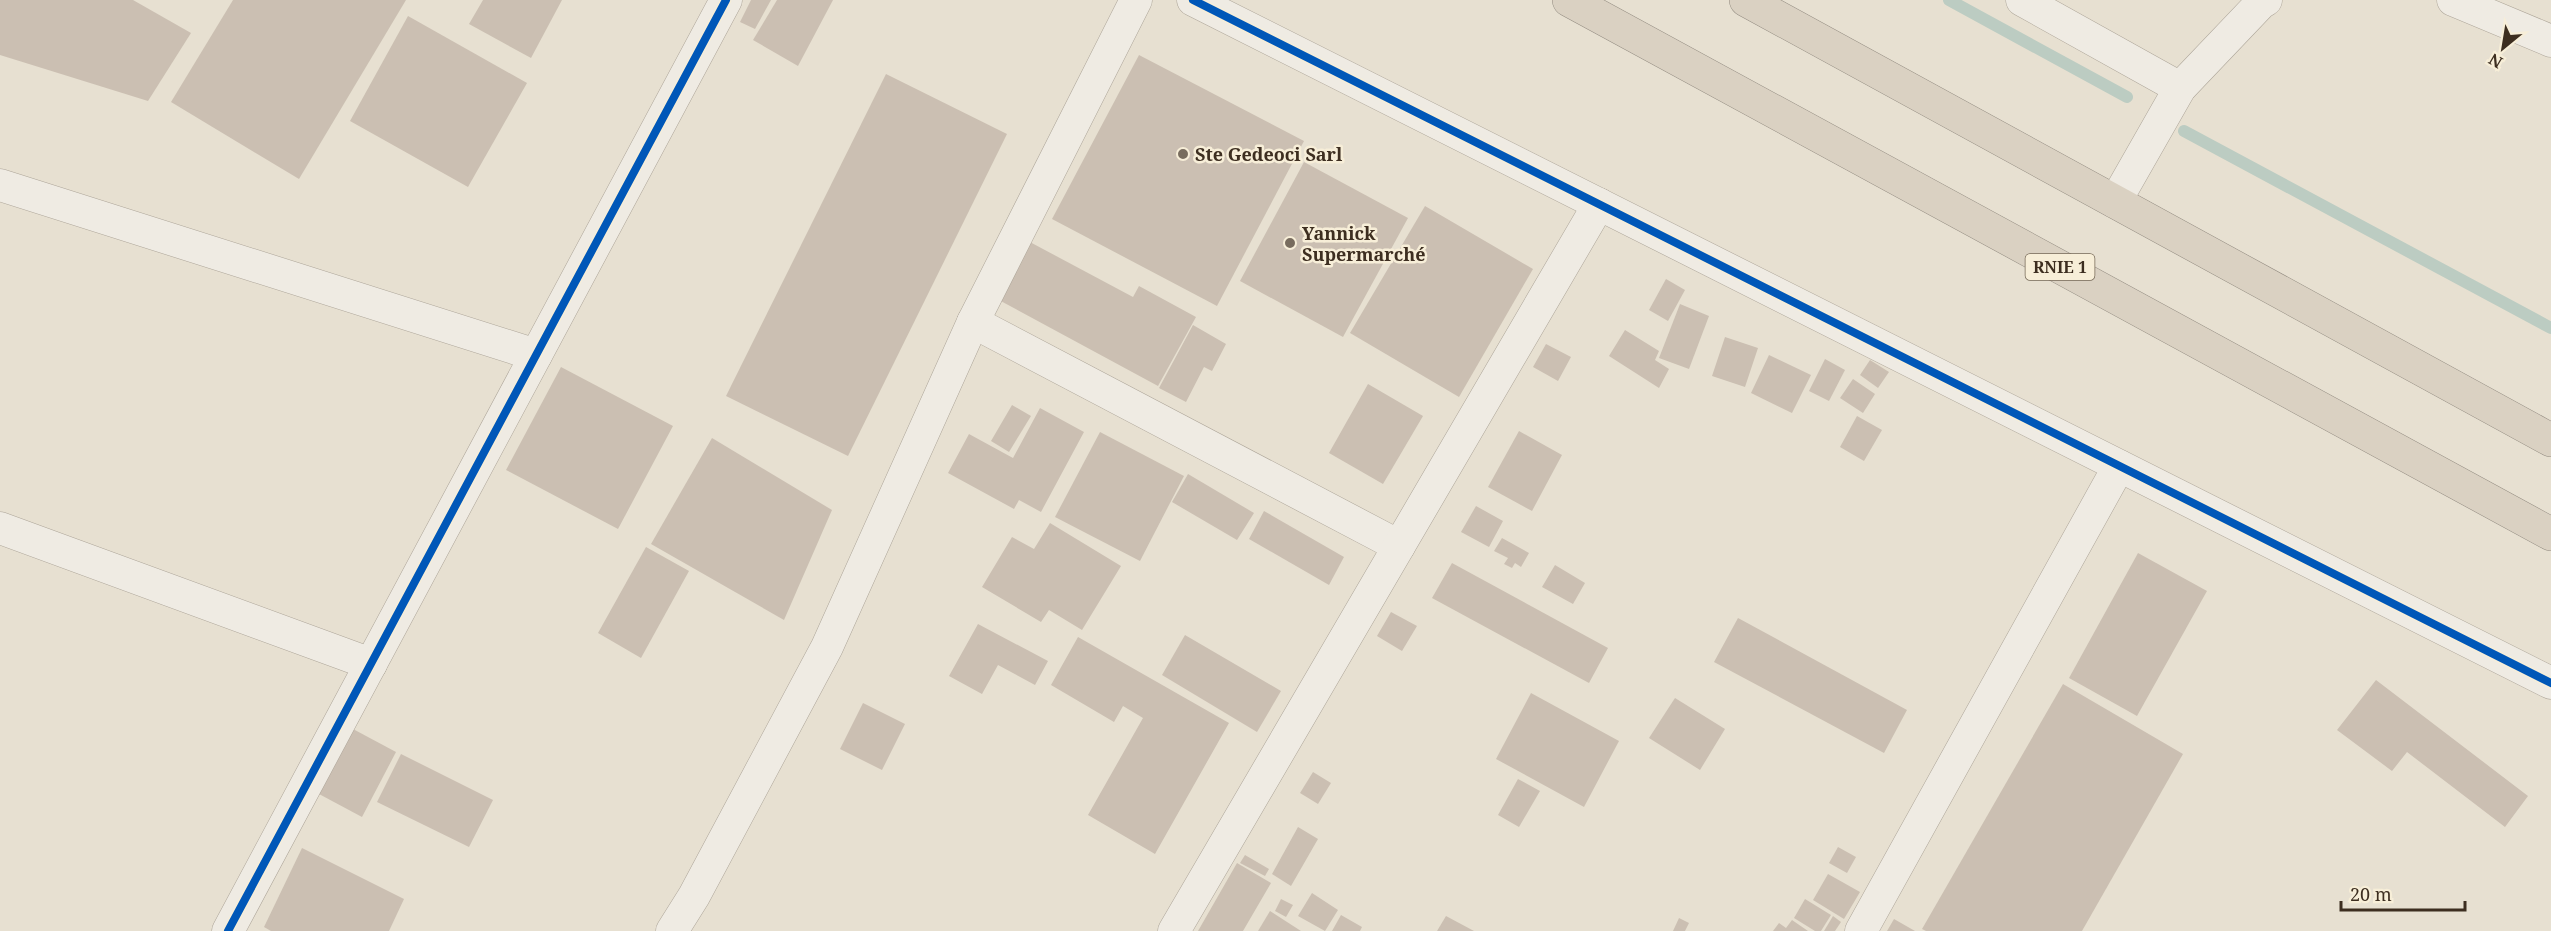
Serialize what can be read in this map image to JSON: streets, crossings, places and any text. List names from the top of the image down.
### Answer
{
  "streets": {
    "highway": ["RNIE 1"]
  },
  "places": ["Ste Gedeoci Sarl", "Yannick Supermarché"],
  "scale_bar": "20 m",
  "north": "bottom left"
}
